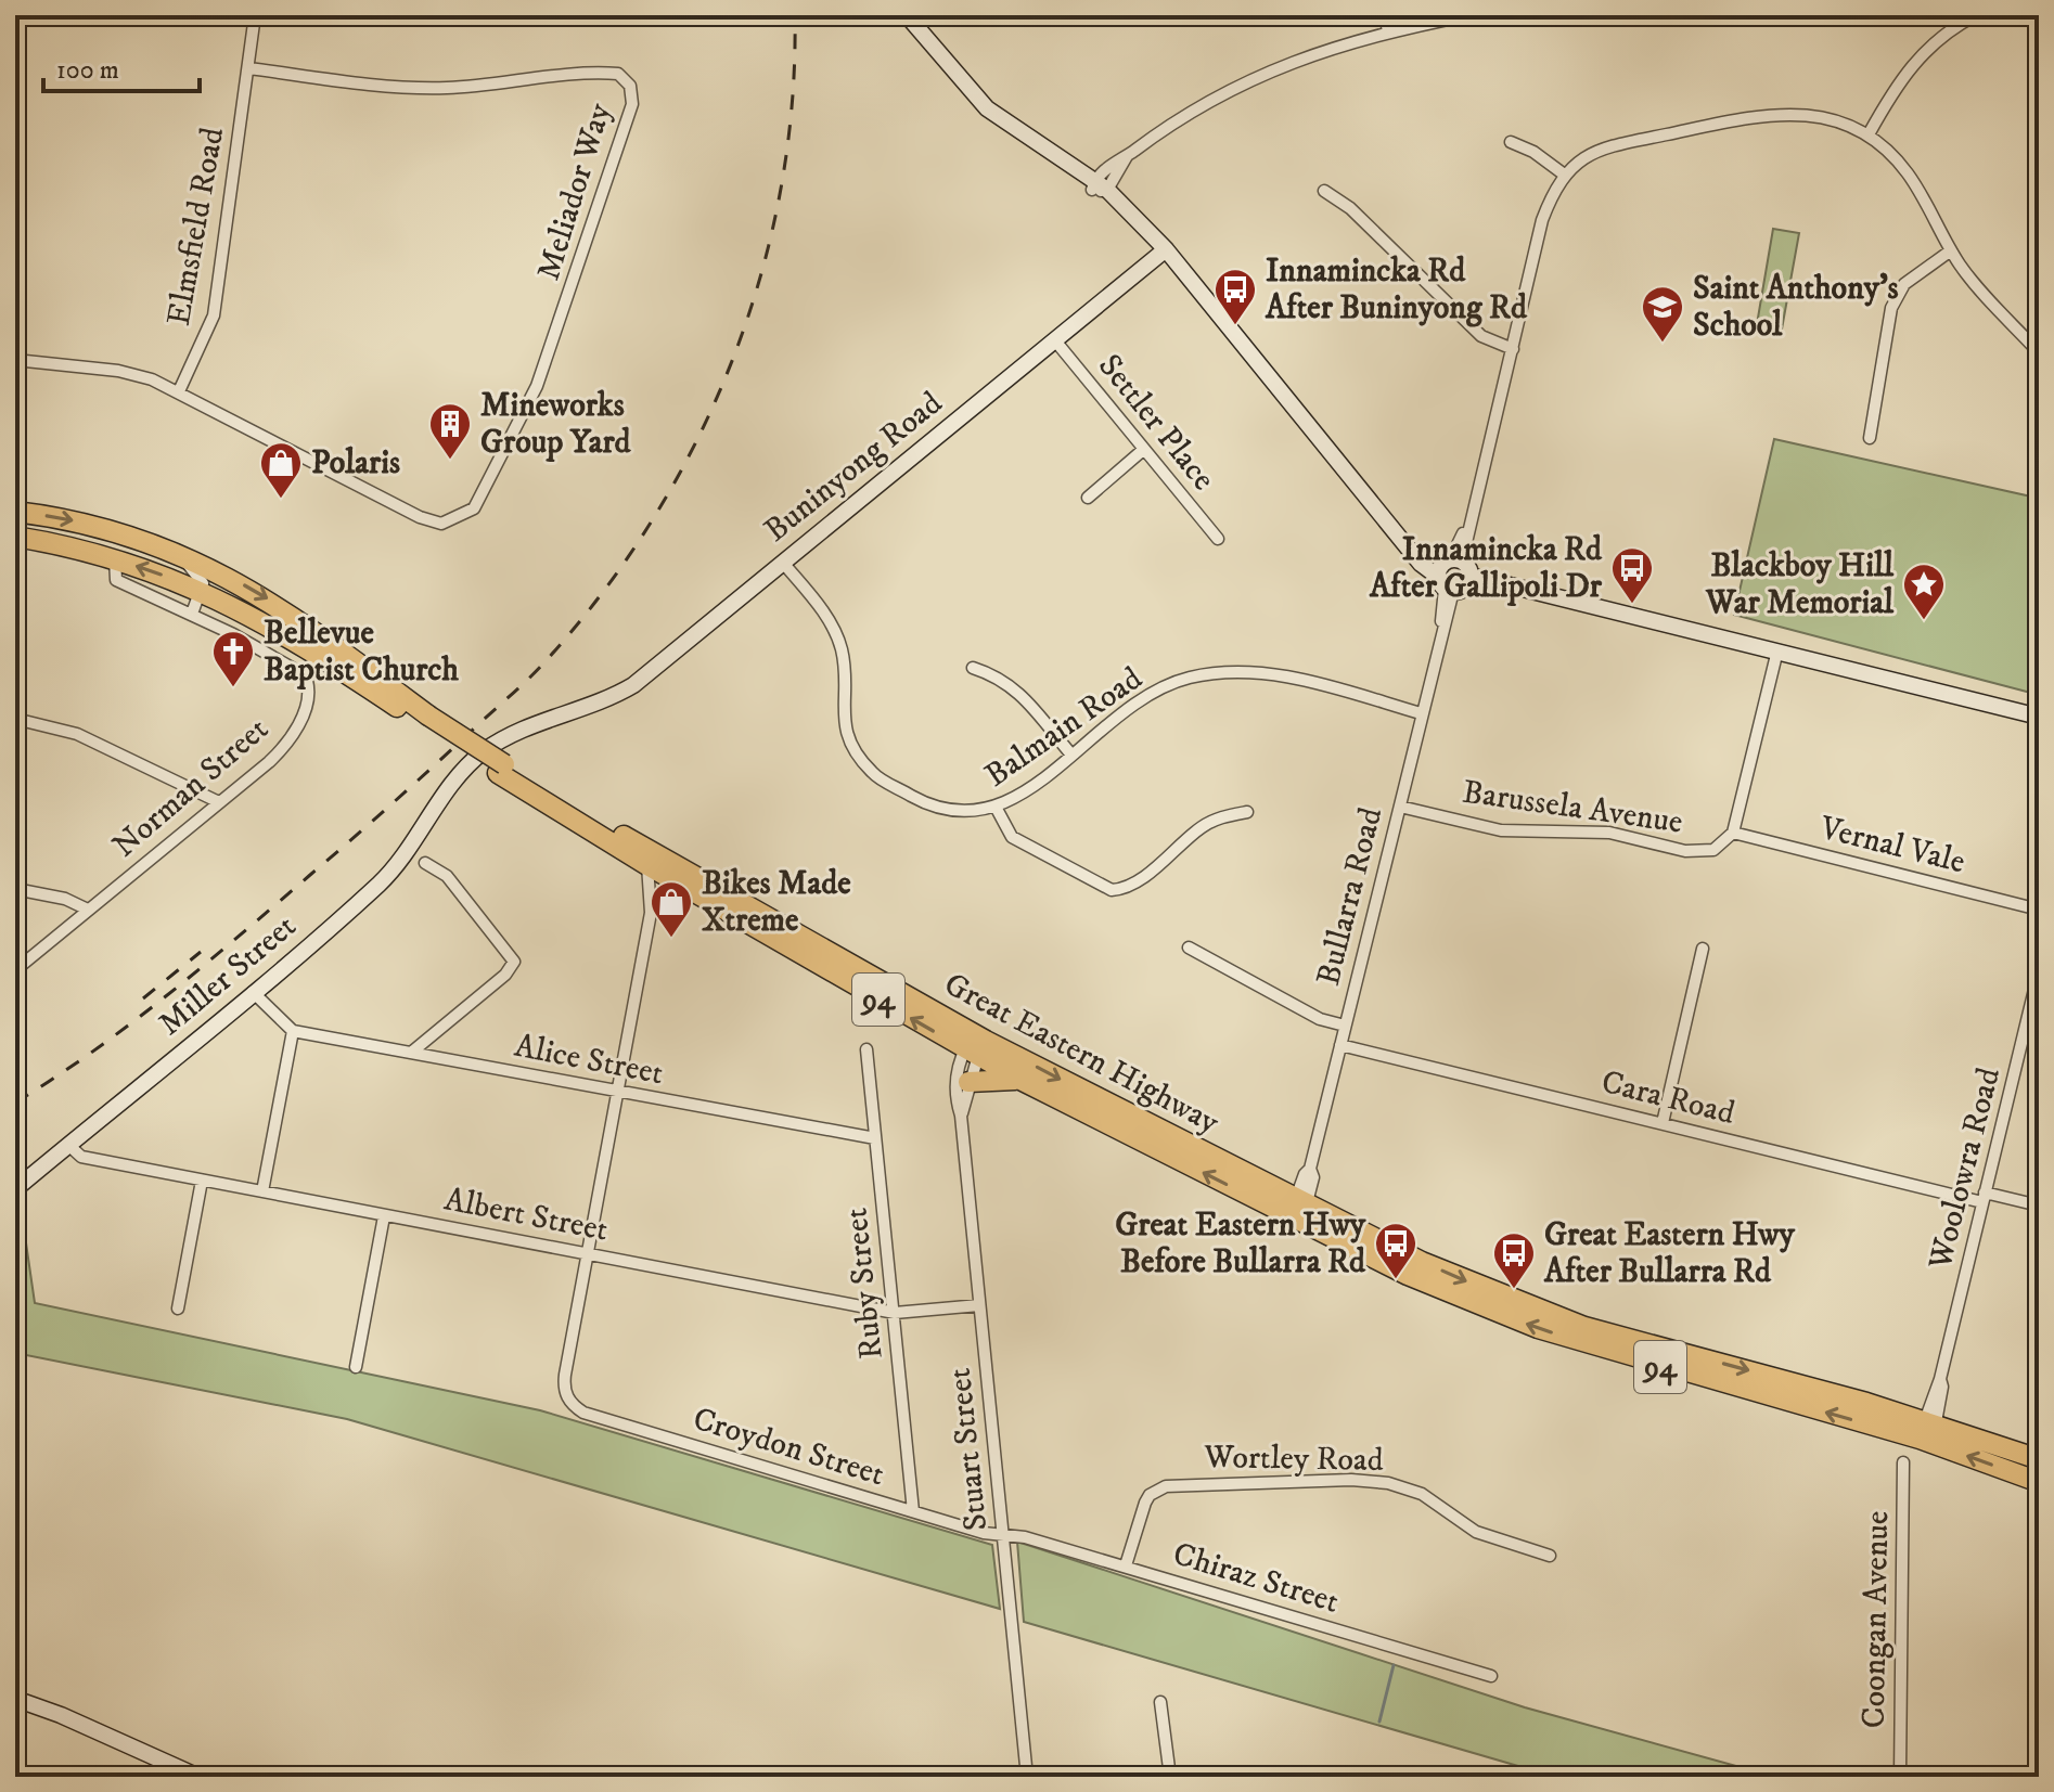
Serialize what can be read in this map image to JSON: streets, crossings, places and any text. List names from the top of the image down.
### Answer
{
  "streets": {
    "highway": ["94", "Great Eastern Highway"],
    "main road": ["Buninyong Road", "Miller Street"],
    "street": [
      "Meliador Way",
      "Elmsfield Road",
      "Settler Place",
      "Balmain Road",
      "Norman Street",
      "Barussela Avenue",
      "Vernal Vale",
      "Bullarra Road",
      "Alice Street",
      "Cara Road",
      "Woolowra Road",
      "Albert Street",
      "Ruby Street",
      "Croydon Street",
      "Stuart Street",
      "Wortley Road",
      "Chiraz Street",
      "Coongan Avenue"
    ]
  },
  "crossings": [
    ["Meliador Way", "Elmsfield Road"],
    ["Settler Place", "Buninyong Road"],
    ["Buninyong Road", "Balmain Road"],
    ["Buninyong Road", "Miller Street"],
    ["Balmain Road", "Bullarra Road"],
    ["Norman Street", "Great Eastern Highway"],
    ["Barussela Avenue", "Vernal Vale"],
    ["Barussela Avenue", "Bullarra Road"],
    ["Bullarra Road", "Great Eastern Highway"],
    ["Bullarra Road", "Cara Road"],
    ["Miller Street", "Albert Street"],
    ["Great Eastern Highway", "Woolowra Road"],
    ["Great Eastern Highway", "Stuart Street"],
    ["Alice Street", "Ruby Street"],
    ["Cara Road", "Woolowra Road"],
    ["Albert Street", "Ruby Street"],
    ["Albert Street", "Croydon Street"],
    ["Albert Street", "Stuart Street"],
    ["Ruby Street", "Croydon Street"],
    ["Croydon Street", "Stuart Street"],
    ["Croydon Street", "Chiraz Street"],
    ["Stuart Street", "Chiraz Street"],
    ["Wortley Road", "Chiraz Street"]
  ],
  "places": {
    "bus stop": [
      "Innamincka Rd After Buninyong Rd",
      "Innamincka Rd After Gallipoli Dr",
      "Great Eastern Hwy Before Bullarra Rd",
      "Great Eastern Hwy After Bullarra Rd"
    ],
    "school or university": ["Saint Anthony's School"],
    "building": ["Mineworks Group Yard"],
    "shop": ["Polaris", "Bikes Made Xtreme"],
    "place": ["Blackboy Hill War Memorial"],
    "church": ["Bellevue Baptist Church"]
  },
  "scale_bar": "100 m"
}
